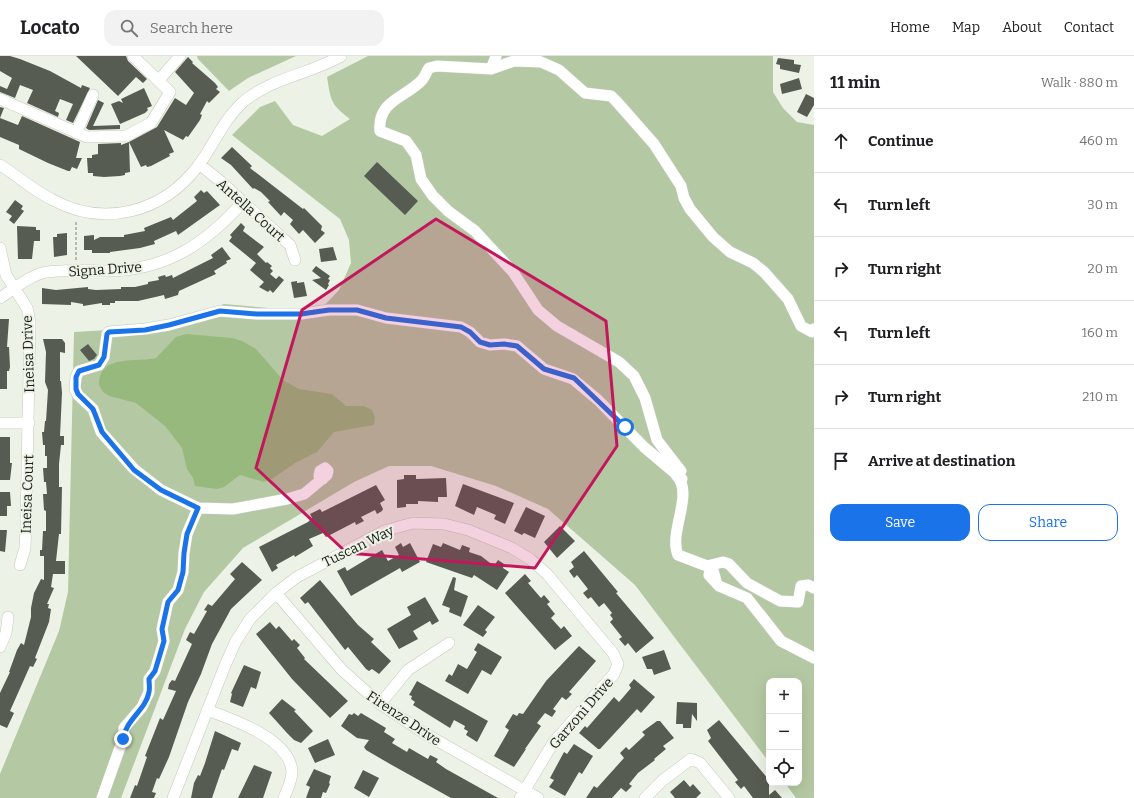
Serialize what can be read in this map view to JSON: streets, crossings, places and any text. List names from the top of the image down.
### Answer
{
  "streets": {
    "street": [
      "Antella Court",
      "Signa Drive",
      "Ineisa Drive",
      "Ineisa Court",
      "Tuscan Way",
      "Garzoni Drive",
      "Firenze Drive"
    ]
  },
  "crossings": [
    ["Antella Court", "Signa Drive"],
    ["Signa Drive", "Ineisa Drive"],
    ["Ineisa Drive", "Ineisa Court"],
    ["Tuscan Way", "Garzoni Drive"],
    ["Tuscan Way", "Firenze Drive"],
    ["Garzoni Drive", "Firenze Drive"]
  ],
  "page": {
    "header": "Locato",
    "search": "Search here",
    "nav": [
      "Home",
      "Map",
      "About",
      "Contact"
    ],
    "heading": ["11 min", "Walk · 880 m"],
    "list": [
      ["Continue", "460 m"],
      ["Turn left", "30 m"],
      ["Turn right", "20 m"],
      ["Turn left", "160 m"],
      ["Turn right", "210 m"],
      "Arrive at destination"
    ],
    "buttons": ["Save", "Share"],
    "map_buttons": ["+", "−"]
  }
}
